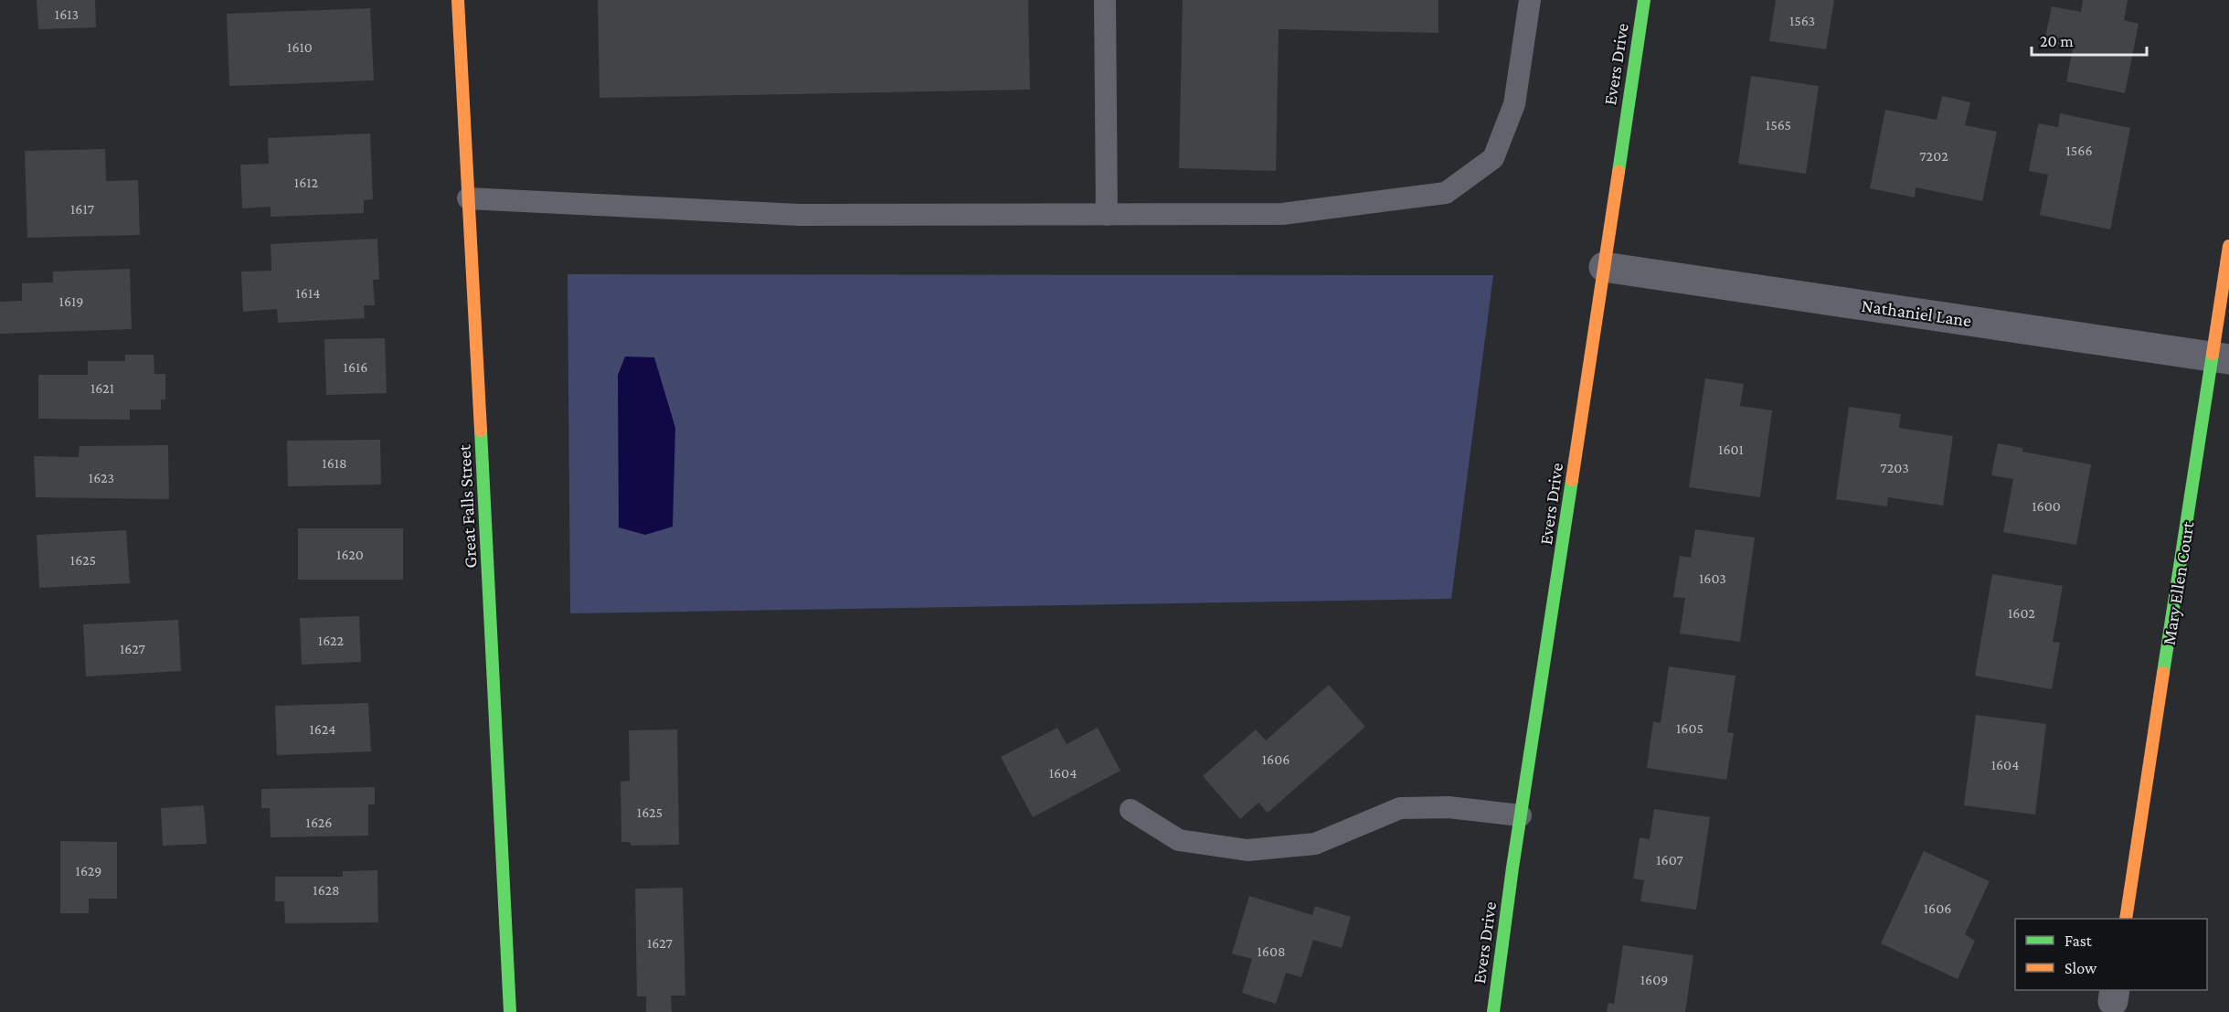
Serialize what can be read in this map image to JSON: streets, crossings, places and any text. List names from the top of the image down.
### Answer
{
  "streets": {
    "street": [
      "Evers Drive",
      "Nathaniel Lane",
      "Great Falls Street",
      "Mary Ellen Court"
    ]
  },
  "crossings": [
    ["Evers Drive", "Nathaniel Lane"],
    ["Nathaniel Lane", "Mary Ellen Court"]
  ],
  "house_numbers": [
    "1613",
    "1563",
    "1610",
    "1565",
    "1566",
    "7202",
    "1612",
    "1617",
    "1614",
    "1619",
    "1616",
    "1621",
    "1601",
    "1618",
    "7203",
    "1623",
    "1600",
    "1620",
    "1625",
    "1603",
    "1602",
    "1622",
    "1627",
    "1605",
    "1624",
    "1606",
    "1604",
    "1604",
    "1625",
    "1626",
    "1607",
    "1629",
    "1628",
    "1606",
    "1627",
    "1608",
    "1609"
  ],
  "legend": ["Fast", "Slow"],
  "scale_bar": "20 m"
}
